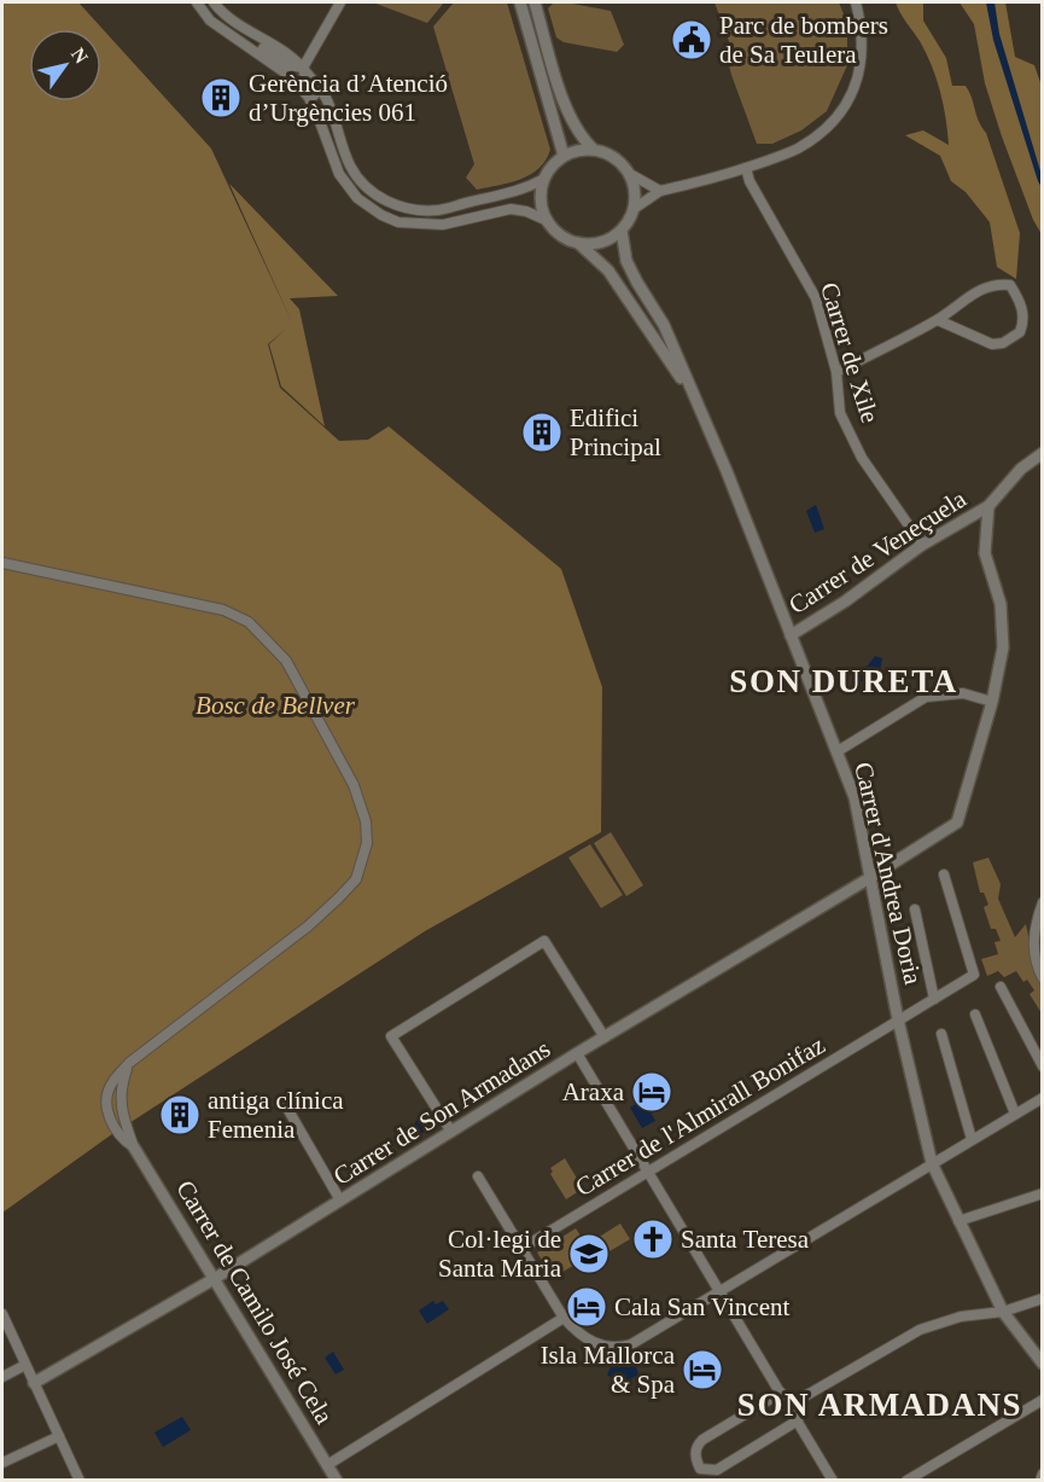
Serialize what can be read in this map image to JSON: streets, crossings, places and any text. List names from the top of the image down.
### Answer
{
  "streets": {
    "street": [
      "Carrer de Xile",
      "Carrer de Veneçuela",
      "Carrer d'Andrea Doria",
      "Carrer de Son Armadans",
      "Carrer de l'Almirall Bonifaz",
      "Carrer de Camilo José Cela"
    ]
  },
  "crossings": [
    ["Carrer de Xile", "Carrer de Veneçuela"],
    ["Carrer de Veneçuela", "Carrer d'Andrea Doria"],
    ["Carrer de Veneçuela", "Carrer de Son Armadans"],
    ["Carrer d'Andrea Doria", "Carrer de Son Armadans"],
    ["Carrer d'Andrea Doria", "Carrer de l'Almirall Bonifaz"],
    ["Carrer de Son Armadans", "Carrer de Camilo José Cela"]
  ],
  "districts": ["SON DURETA", "SON ARMADANS"],
  "parks": ["Bosc de Bellver"],
  "places": {
    "public building": ["Parc de bombers de Sa Teulera"],
    "building": ["Gerència d’Atenció d’Urgències 061", "Edifici Principal", "antiga clínica Femenia"],
    "hotel": ["Araxa", "Cala San Vincent", "Isla Mallorca & Spa"],
    "church": ["Santa Teresa"],
    "school or university": ["Col·legi de Santa Maria"]
  },
  "north": "top right"
}
